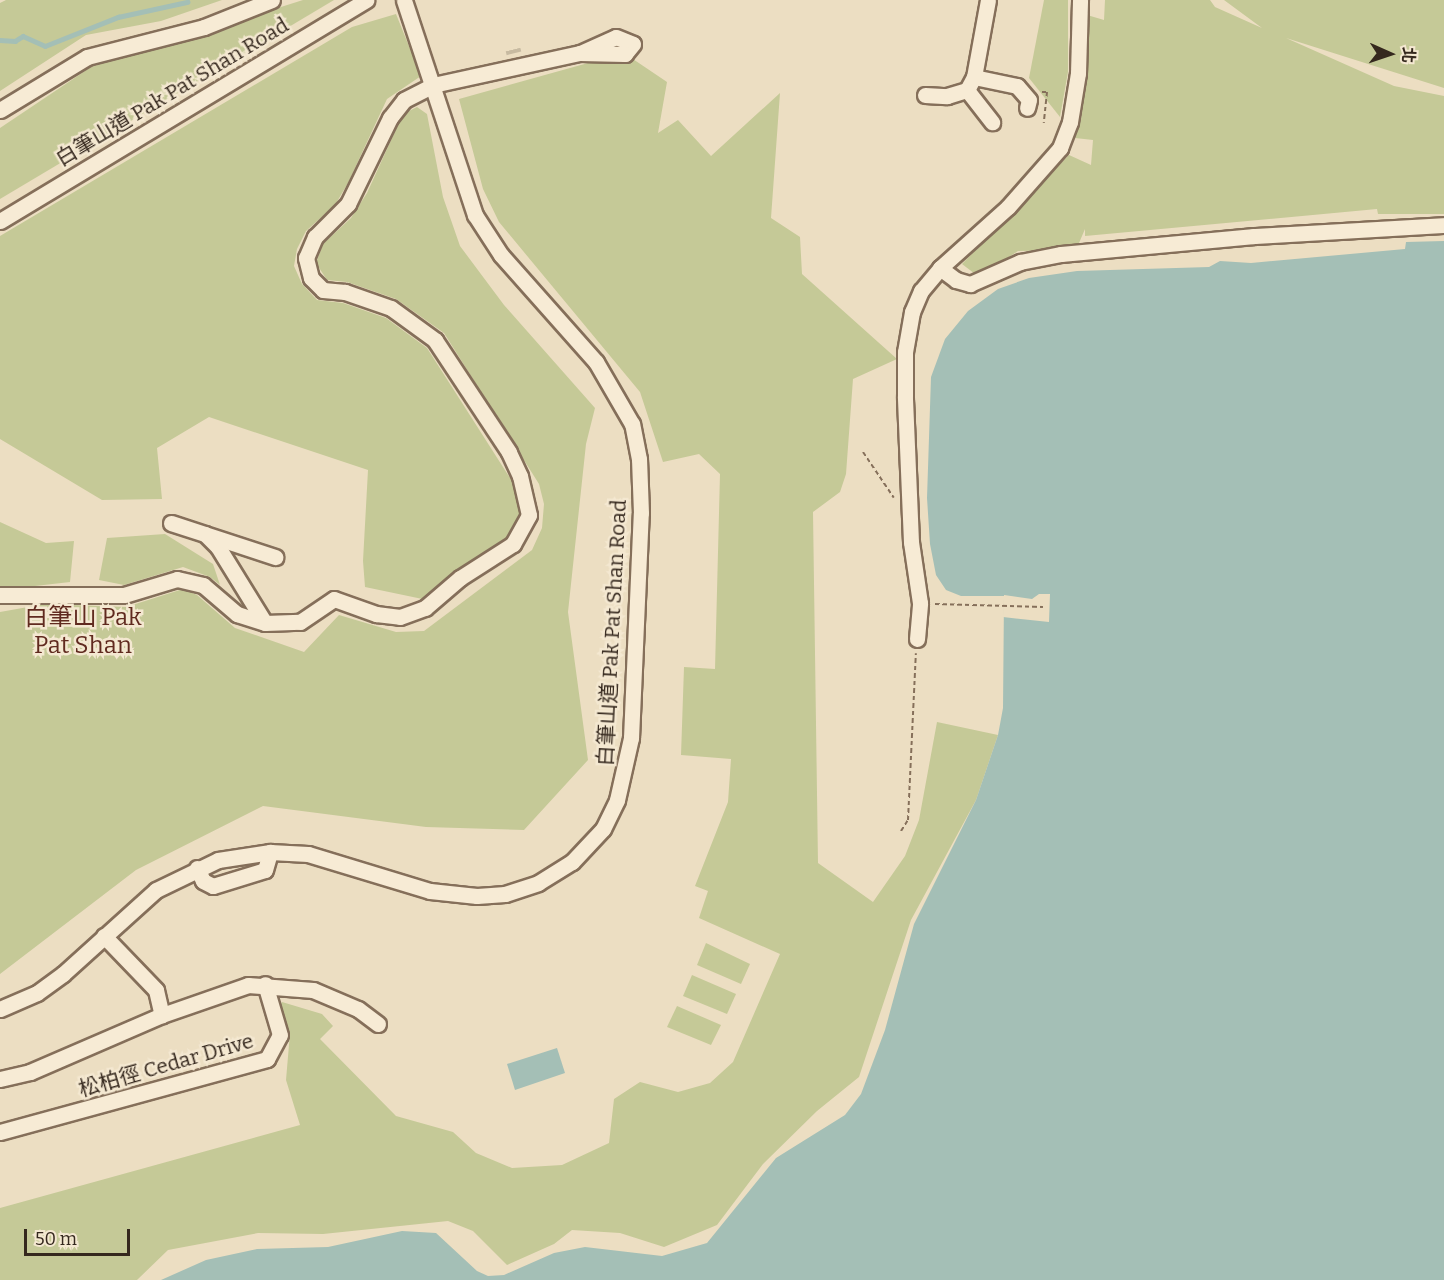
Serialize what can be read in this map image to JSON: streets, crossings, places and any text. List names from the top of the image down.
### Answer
{
  "streets": {
    "street": ["白筆山道 Pak Pat Shan Road", "松柏徑 Cedar Drive"]
  },
  "districts": ["白筆山 Pak Pat Shan"],
  "scale_bar": "50 m",
  "north": "right"
}
